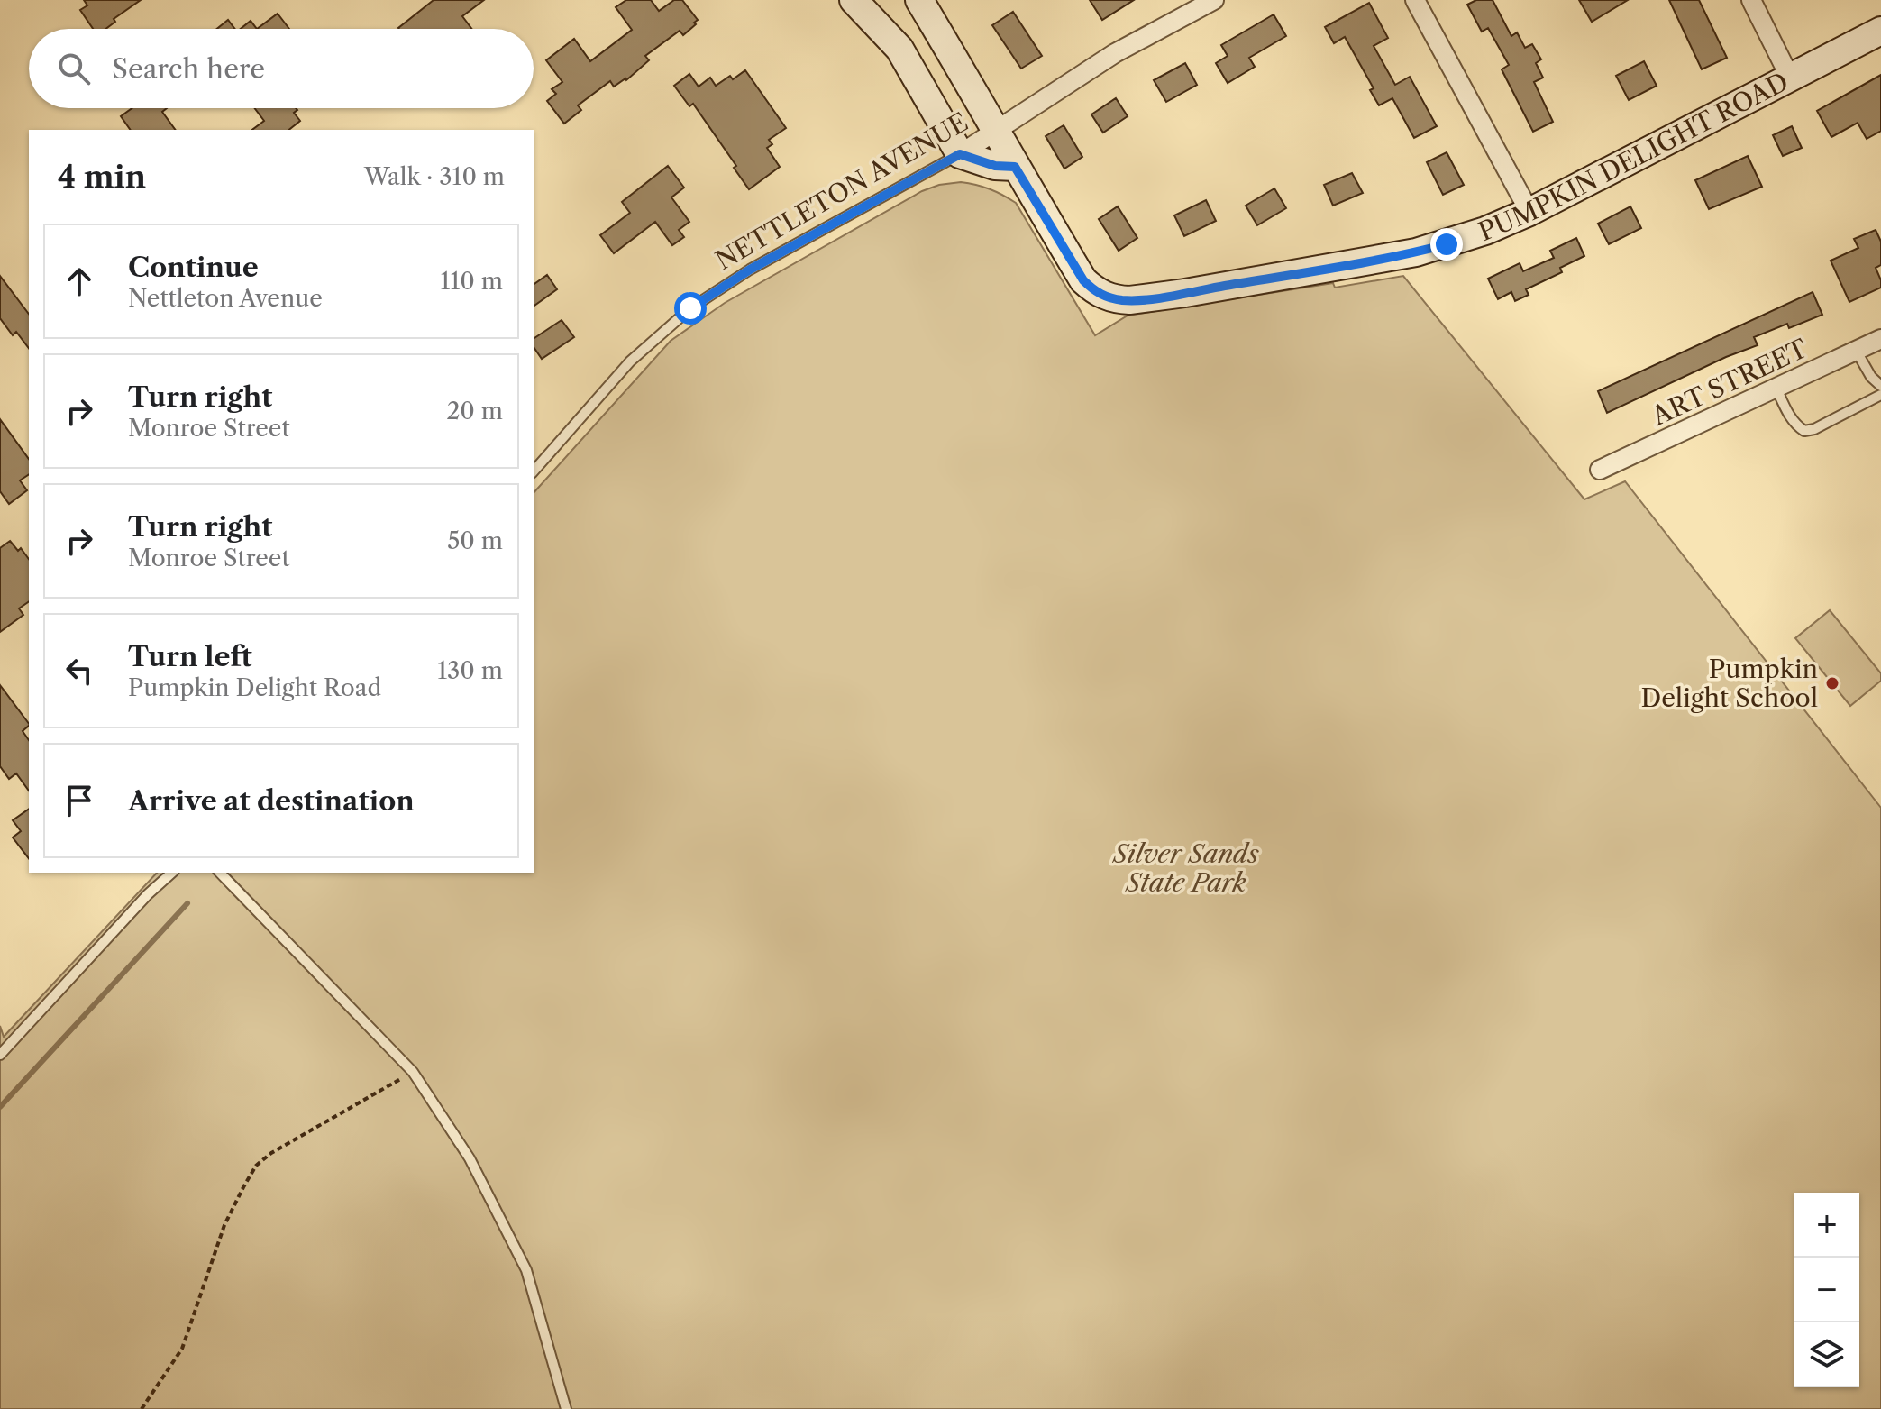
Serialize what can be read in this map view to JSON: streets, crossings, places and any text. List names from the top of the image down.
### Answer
{
  "streets": {
    "street": ["PUMPKIN DELIGHT ROAD", "NETTLETON AVENUE", "ART STREET"]
  },
  "parks": ["Silver Sands State Park"],
  "places": ["Pumpkin Delight School"],
  "page": {
    "search": "Search here",
    "heading": ["4 min", "Walk · 310 m"],
    "list": [
      ["Continue", "Nettleton Avenue", "110 m"],
      ["Turn right", "Monroe Street", "20 m"],
      ["Turn right", "Monroe Street", "50 m"],
      ["Turn left", "Pumpkin Delight Road", "130 m"],
      "Arrive at destination"
    ],
    "map_buttons": ["+", "−"]
  }
}
